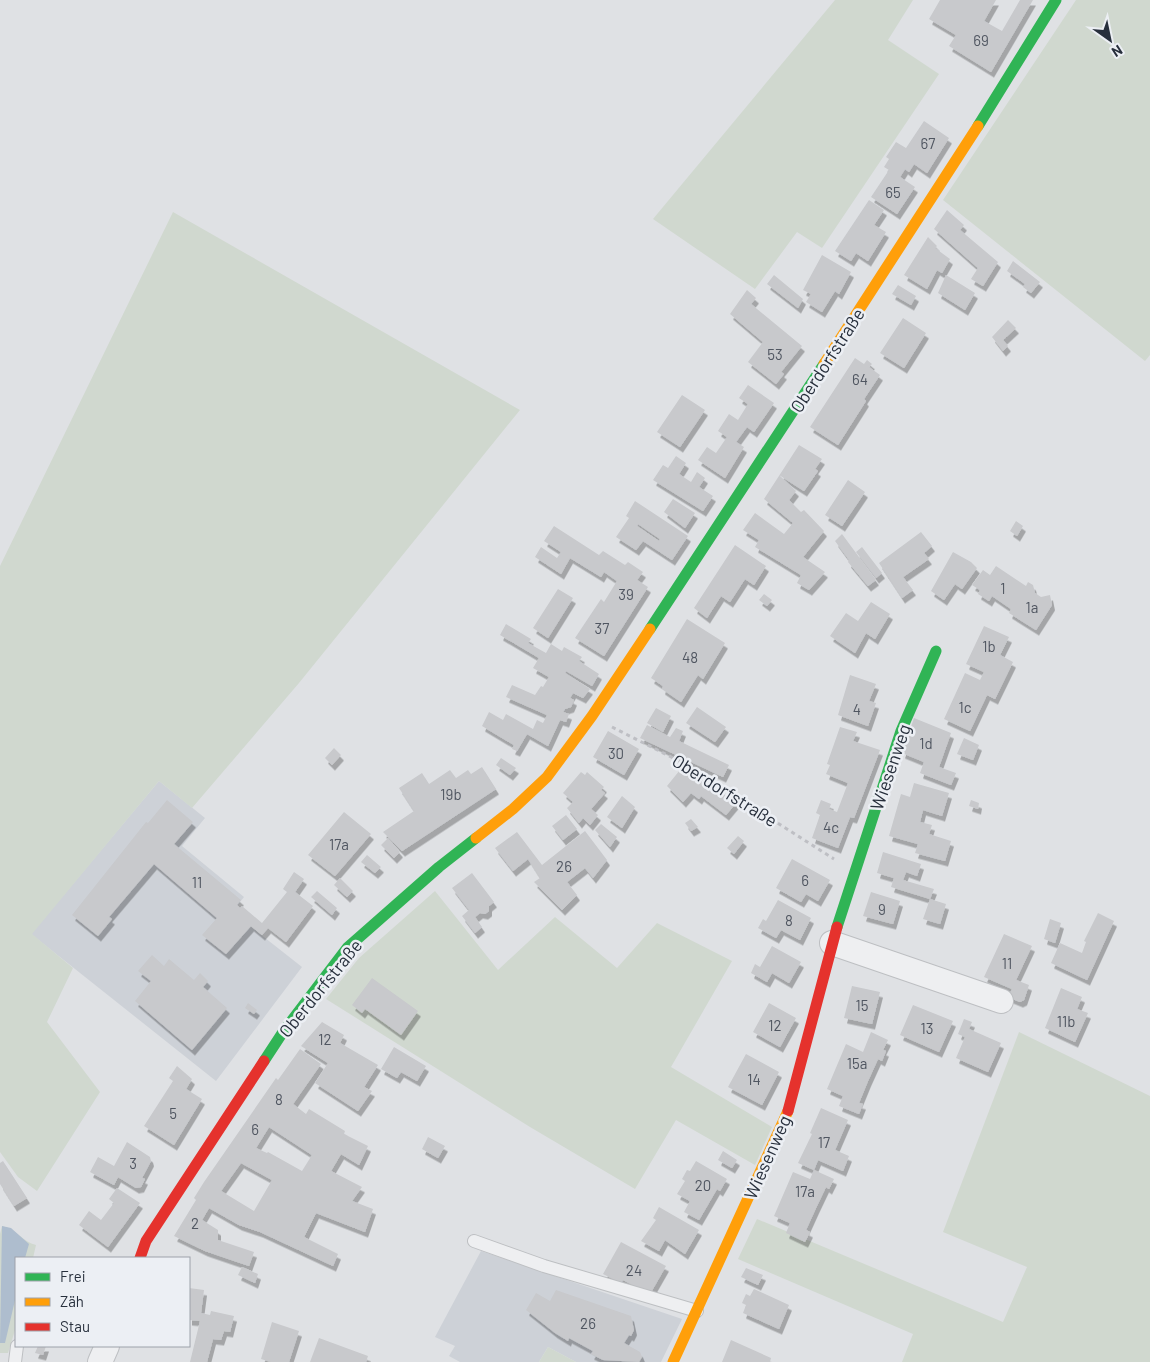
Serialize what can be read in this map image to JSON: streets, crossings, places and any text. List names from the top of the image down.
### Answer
{
  "streets": {
    "street": ["Oberdorfstraße", "Wiesenweg"]
  },
  "crossings": [
    ["Oberdorfstraße", "Wiesenweg"]
  ],
  "house_numbers": [
    "69",
    "67",
    "65",
    "53",
    "64",
    "1",
    "39",
    "1a",
    "37",
    "1b",
    "48",
    "1c",
    "4",
    "1d",
    "30",
    "19b",
    "4c",
    "17a",
    "26",
    "6",
    "11",
    "9",
    "8",
    "11",
    "15",
    "11b",
    "12",
    "13",
    "12",
    "15a",
    "14",
    "8",
    "5",
    "6",
    "17",
    "3",
    "20",
    "17a",
    "2",
    "24",
    "26"
  ],
  "legend": ["Frei", "Zäh", "Stau"],
  "north": "bottom right"
}
